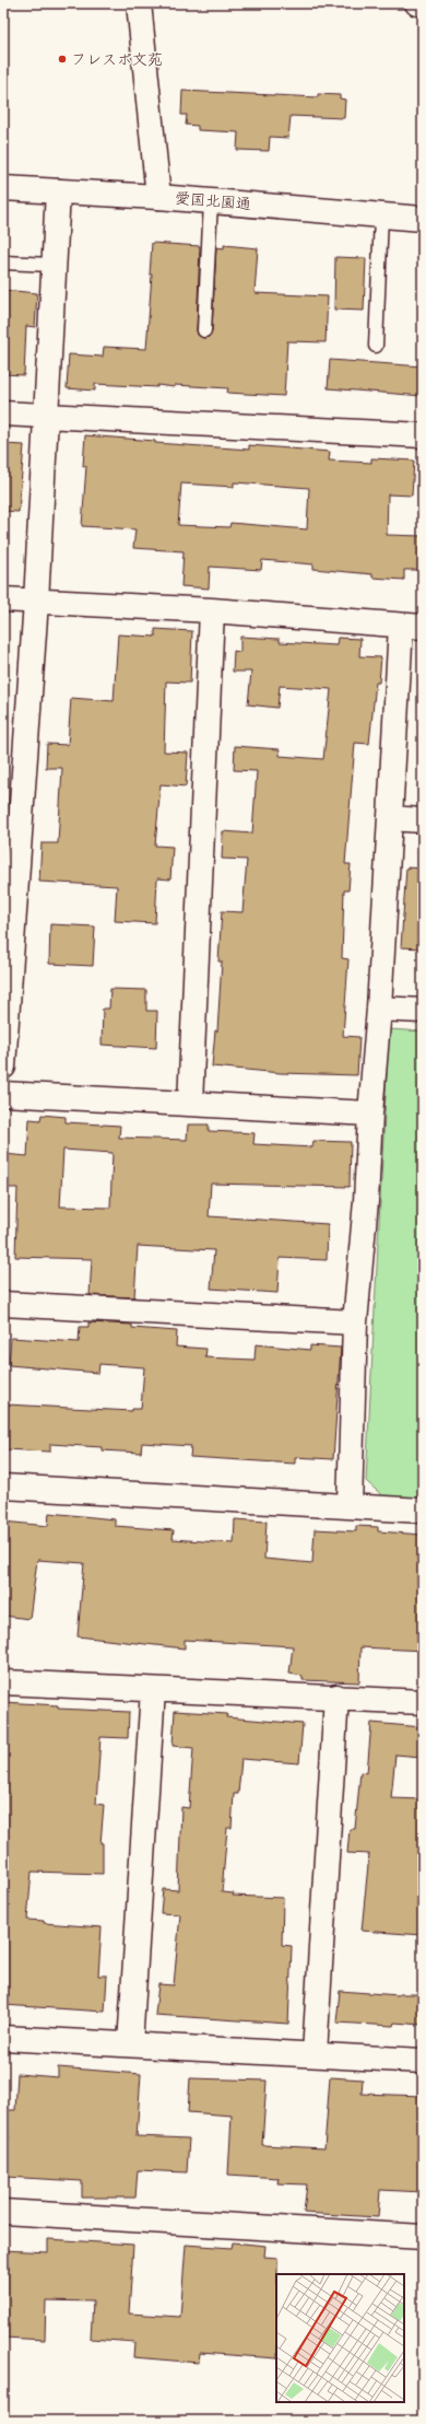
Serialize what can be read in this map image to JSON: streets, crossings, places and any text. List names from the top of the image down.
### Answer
{
  "streets": {
    "street": ["愛国北園通"]
  },
  "places": ["フレスポ文苑"]
}
